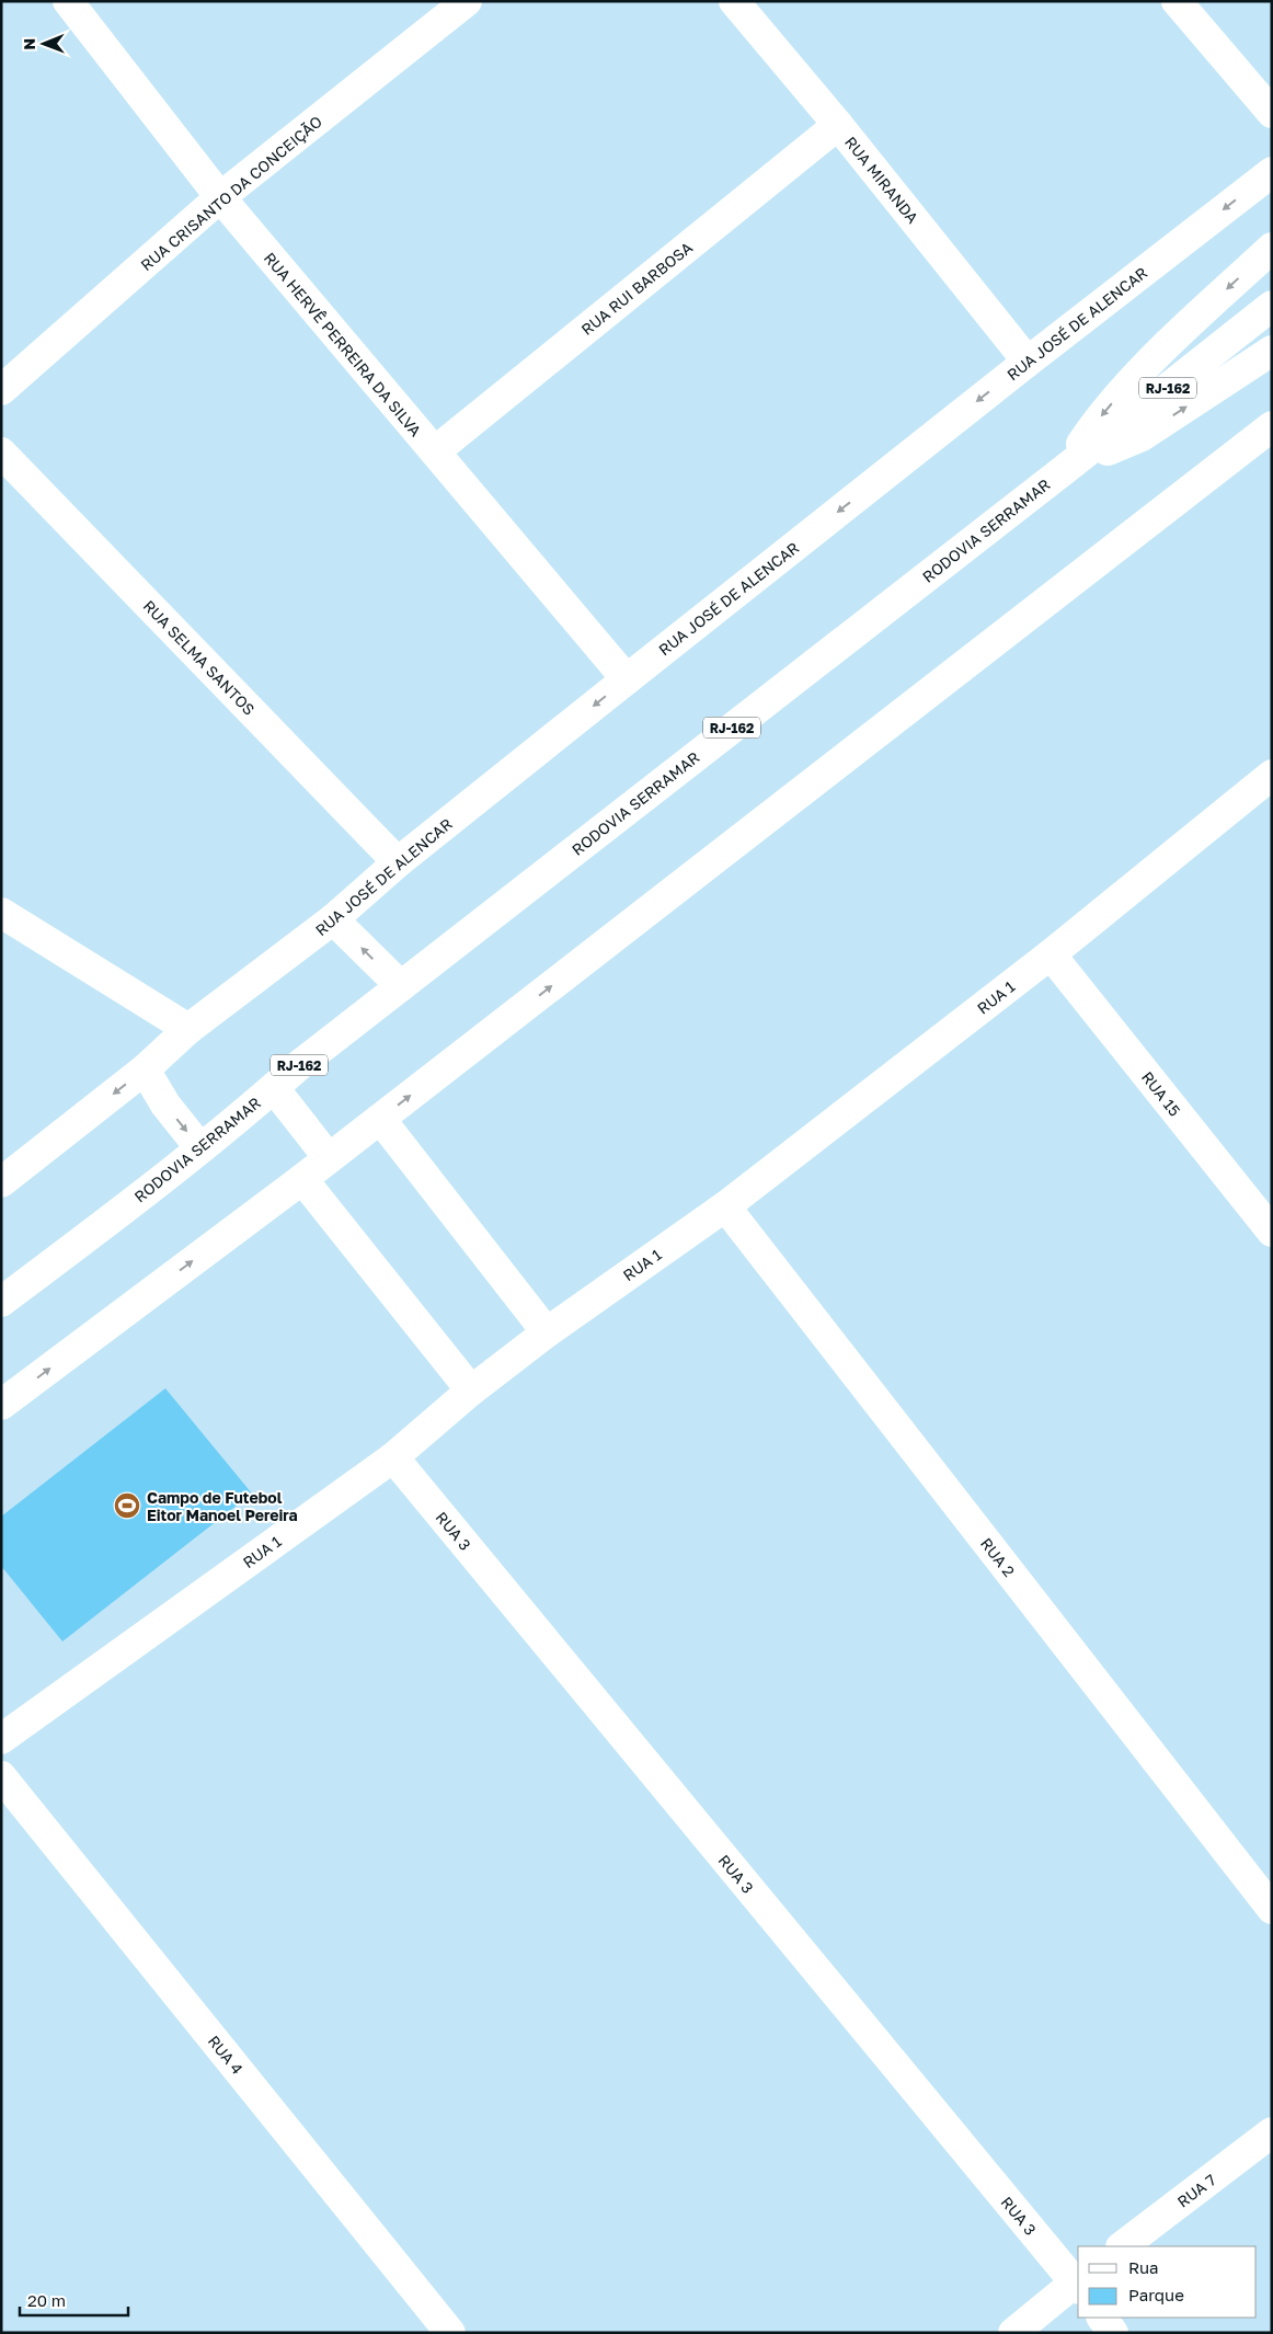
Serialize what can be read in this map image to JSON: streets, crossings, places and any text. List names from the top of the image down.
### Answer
{
  "streets": {
    "street": [
      "RUA MIRANDA",
      "RUA CRISANTO DA CONCEIÇÃO",
      "RUA RUI BARBOSA",
      "RUA JOSÉ DE ALENCAR",
      "RUA HERVÊ PERREIRA DA SILVA",
      "RJ-162",
      "RODOVIA SERRAMAR",
      "RUA SELMA SANTOS",
      "RUA 1",
      "RUA 15",
      "RUA 3",
      "RUA 2",
      "RUA 4",
      "RUA 7"
    ]
  },
  "crossings": [
    ["RUA MIRANDA", "RUA RUI BARBOSA"],
    ["RUA MIRANDA", "RUA JOSÉ DE ALENCAR"],
    ["RUA CRISANTO DA CONCEIÇÃO", "RUA HERVÊ PERREIRA DA SILVA"],
    ["RUA RUI BARBOSA", "RUA HERVÊ PERREIRA DA SILVA"],
    ["RUA JOSÉ DE ALENCAR", "RUA HERVÊ PERREIRA DA SILVA"],
    ["RUA JOSÉ DE ALENCAR", "RUA SELMA SANTOS"],
    ["RUA 1", "RUA 15"],
    ["RUA 1", "RUA 3"],
    ["RUA 1", "RUA 2"]
  ],
  "places": {
    "sports": ["Campo de Futebol Eitor Manoel Pereira"]
  },
  "legend": ["Rua", "Parque"],
  "scale_bar": "20 m",
  "north": "left"
}
